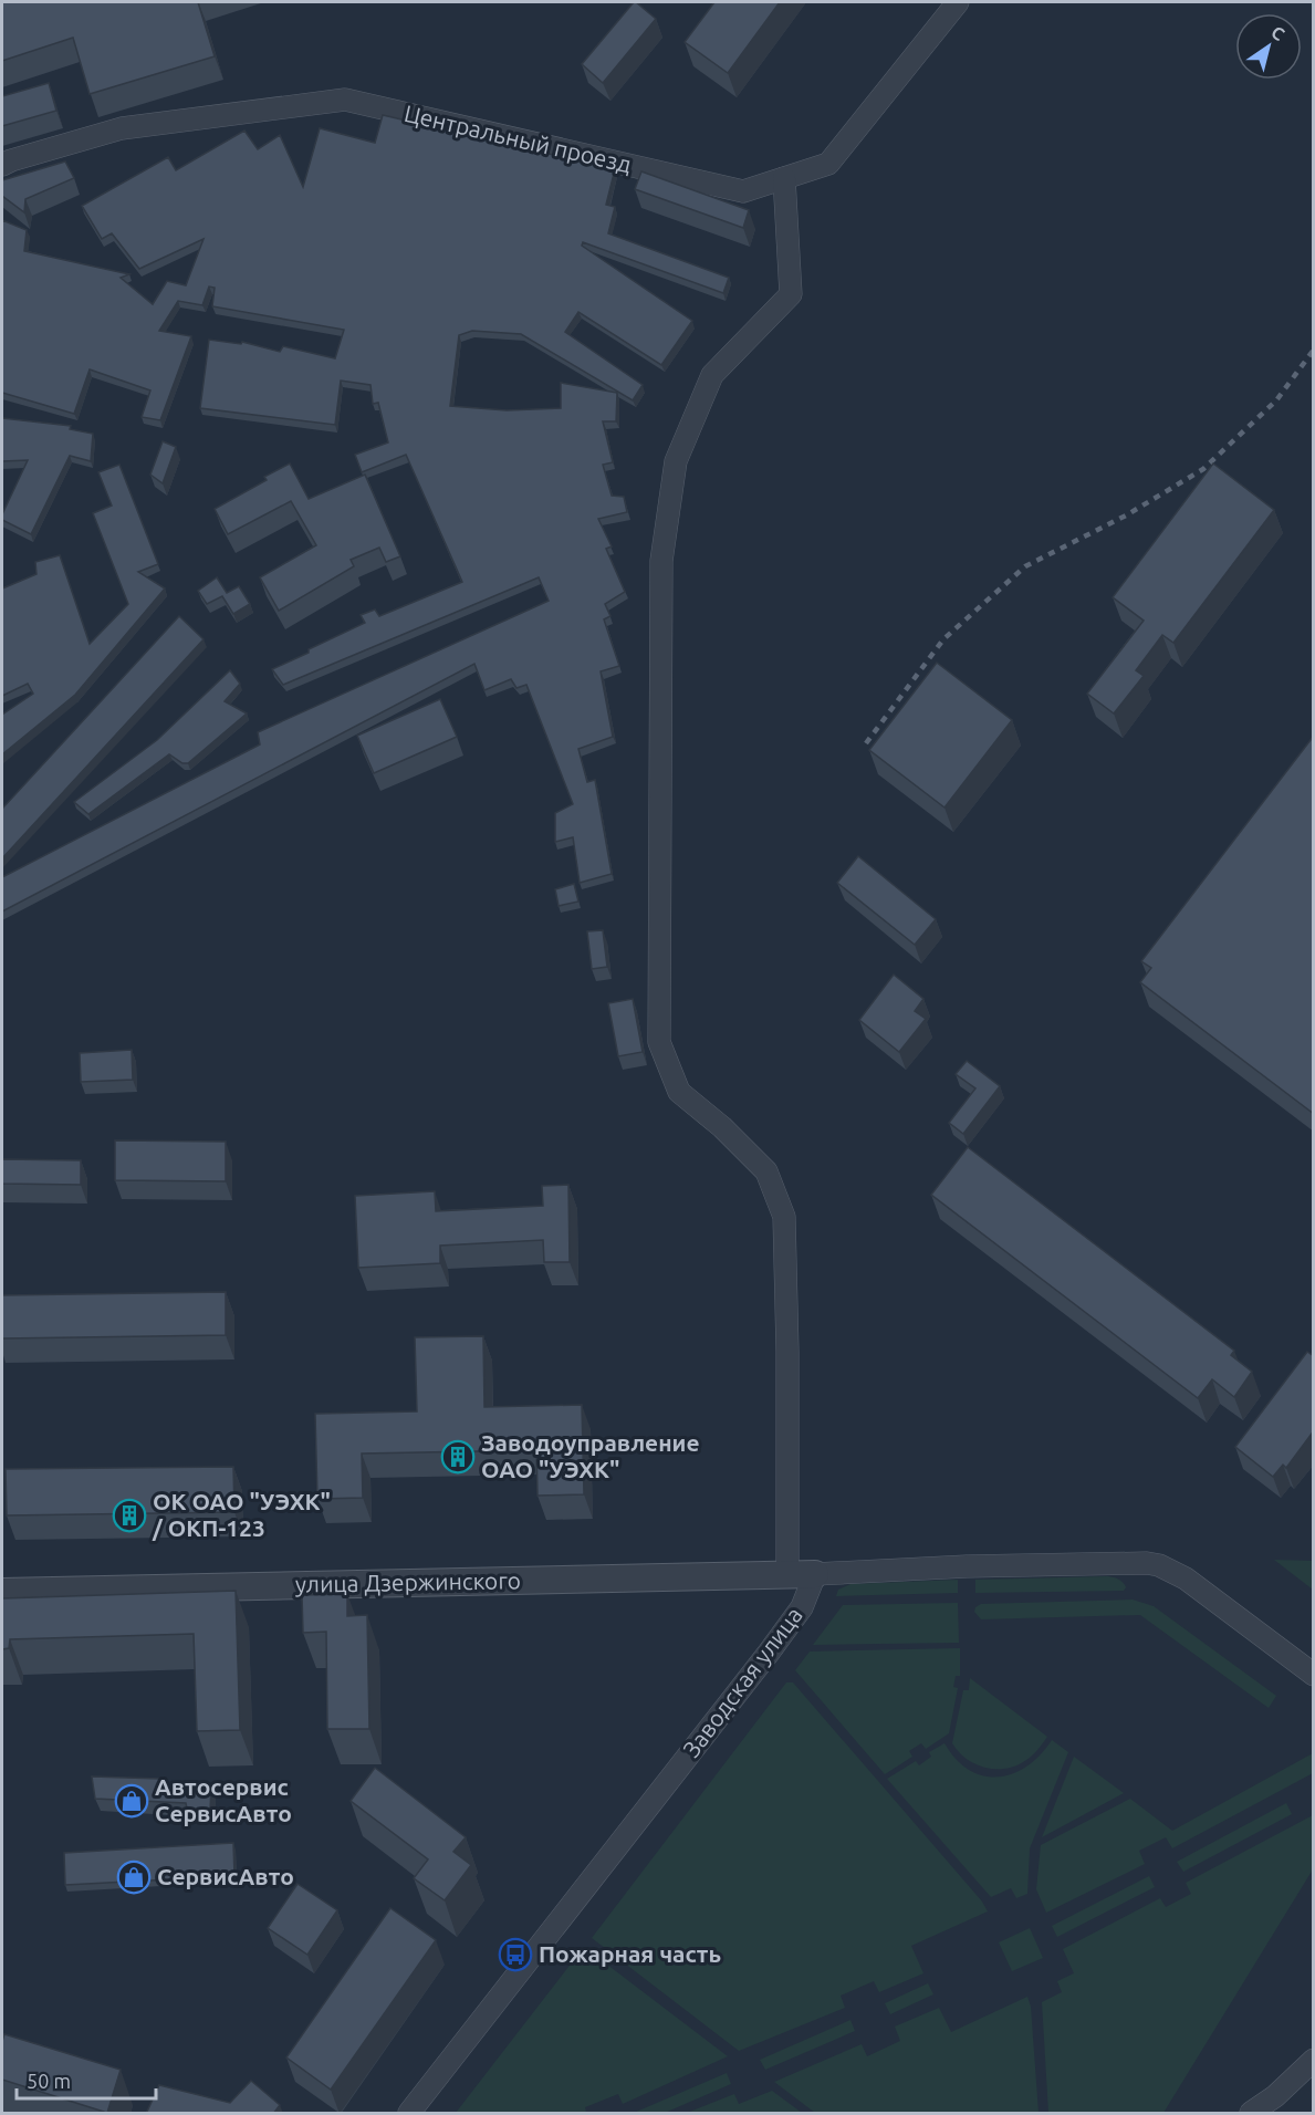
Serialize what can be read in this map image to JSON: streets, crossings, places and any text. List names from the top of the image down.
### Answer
{
  "streets": {
    "street": ["Центральный проезд", "улица Дзержинского", "Заводская улица"]
  },
  "crossings": [
    ["улица Дзержинского", "Заводская улица"]
  ],
  "places": {
    "building": ["Заводоуправление ОАО \"УЭХК\"", "ОК ОАО \"УЭХК\" / ОКП-123"],
    "shop": ["Автосервис СервисАвто", "СервисАвто"],
    "bus stop": ["Пожарная часть"]
  },
  "scale_bar": "50 m",
  "north": "top right"
}
